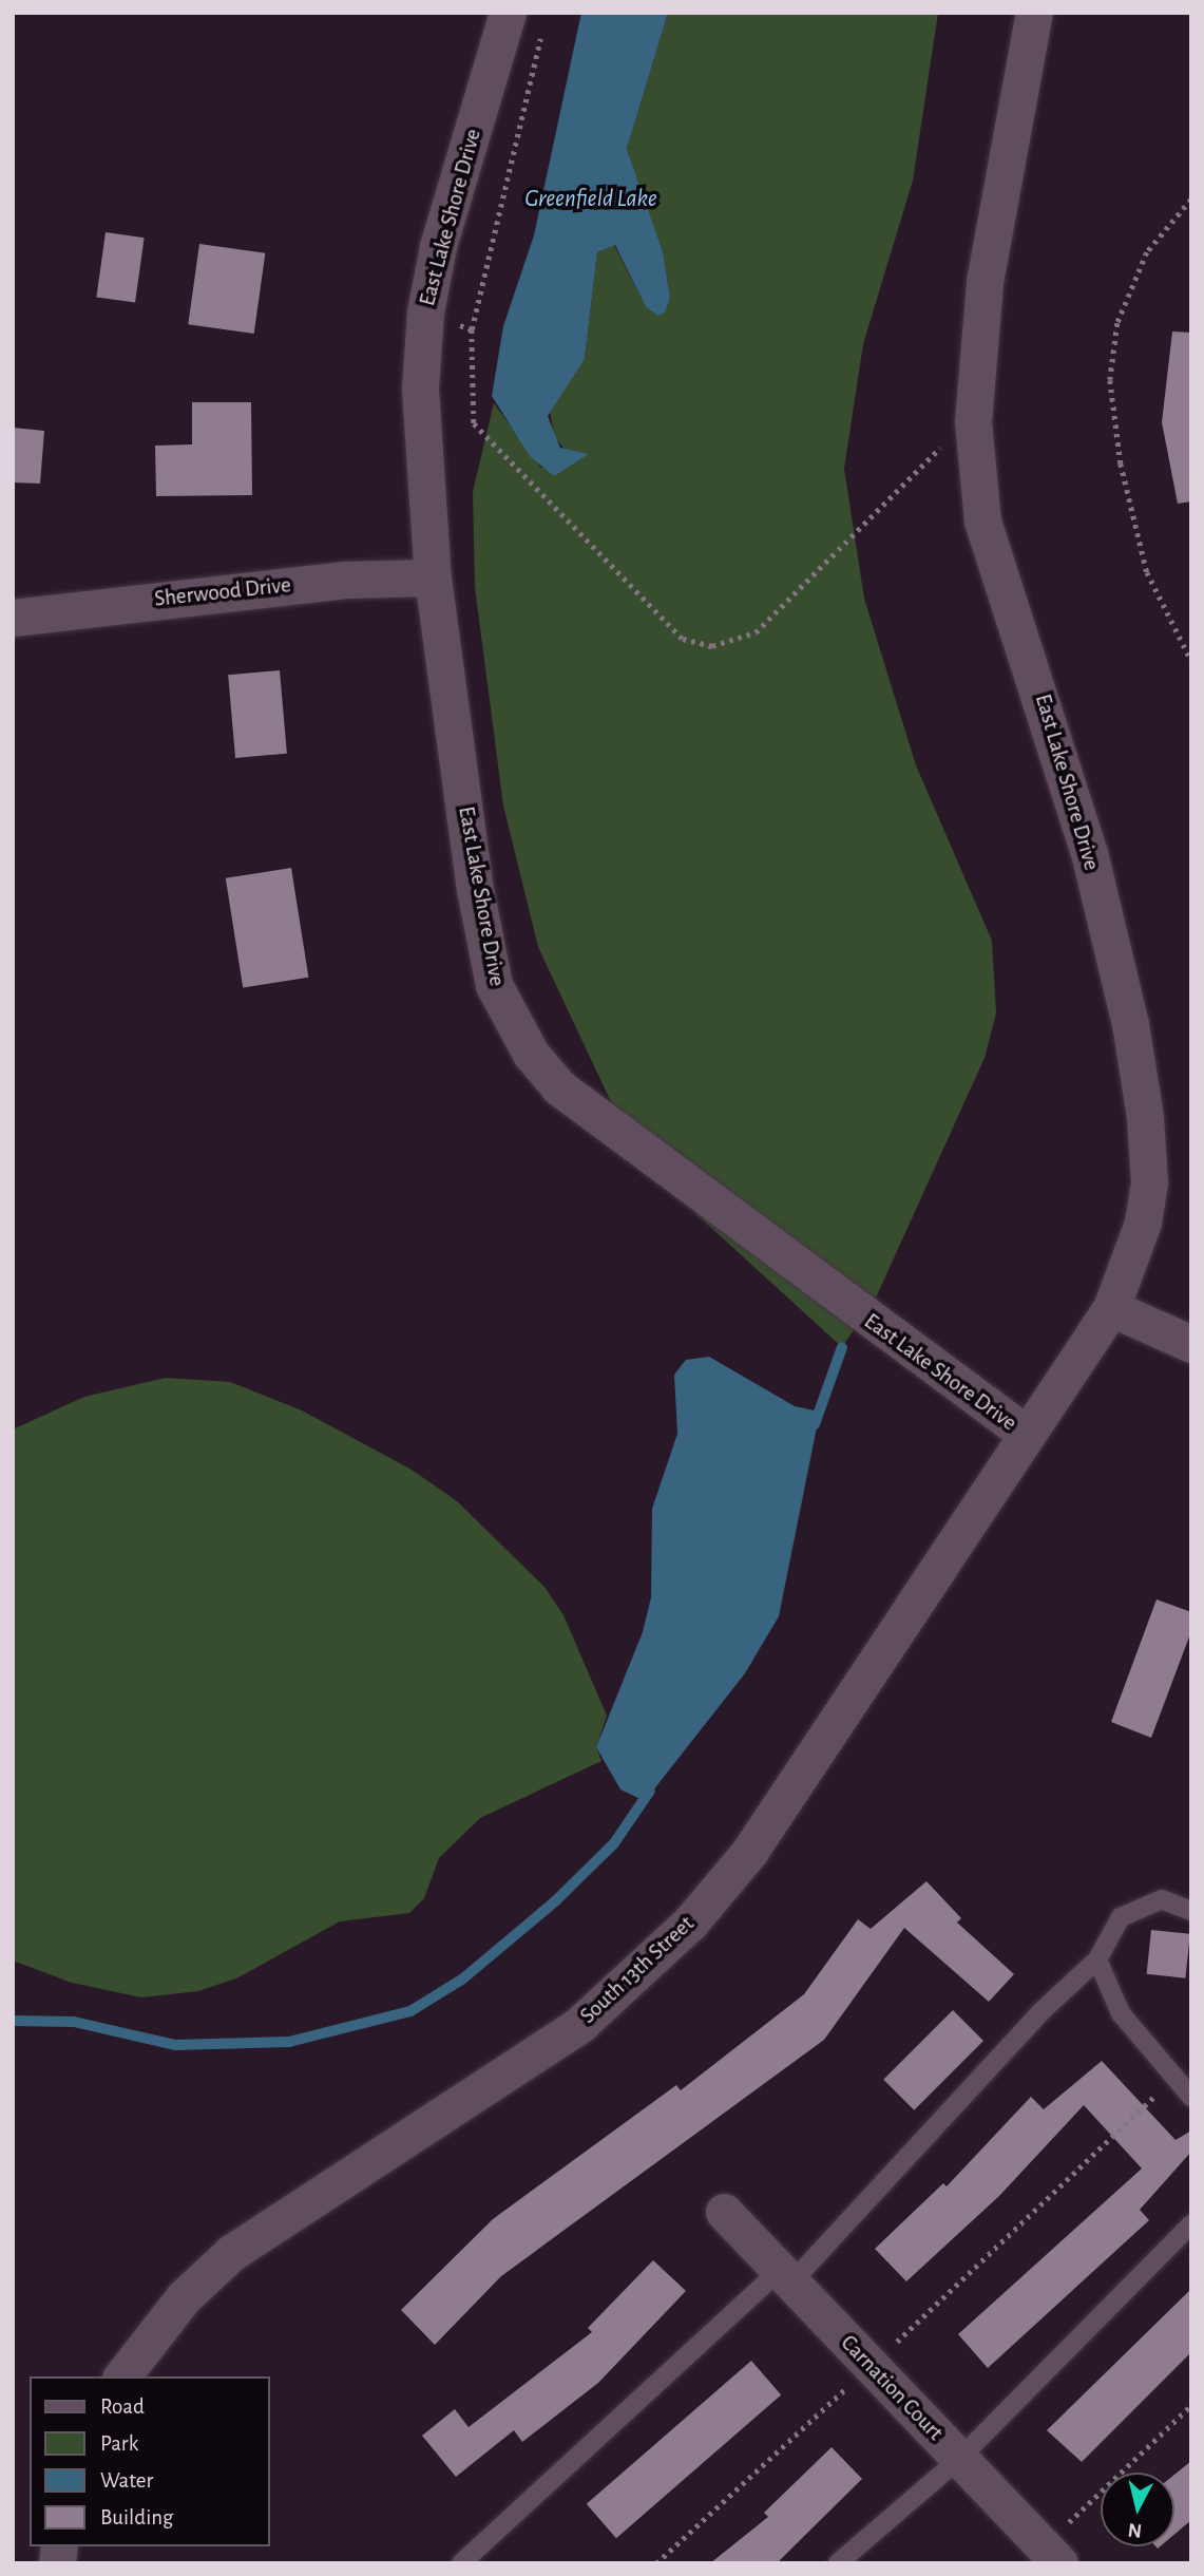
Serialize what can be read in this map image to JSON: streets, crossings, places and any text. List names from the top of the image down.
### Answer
{
  "streets": {
    "street": [
      "East Lake Shore Drive",
      "Sherwood Drive",
      "South 13th Street",
      "Carnation Court"
    ]
  },
  "crossings": [
    ["East Lake Shore Drive", "Sherwood Drive"],
    ["East Lake Shore Drive", "South 13th Street"]
  ],
  "water": ["Greenfield Lake"],
  "legend": [
    "Road",
    "Park",
    "Water",
    "Building"
  ],
  "north": "bottom"
}
